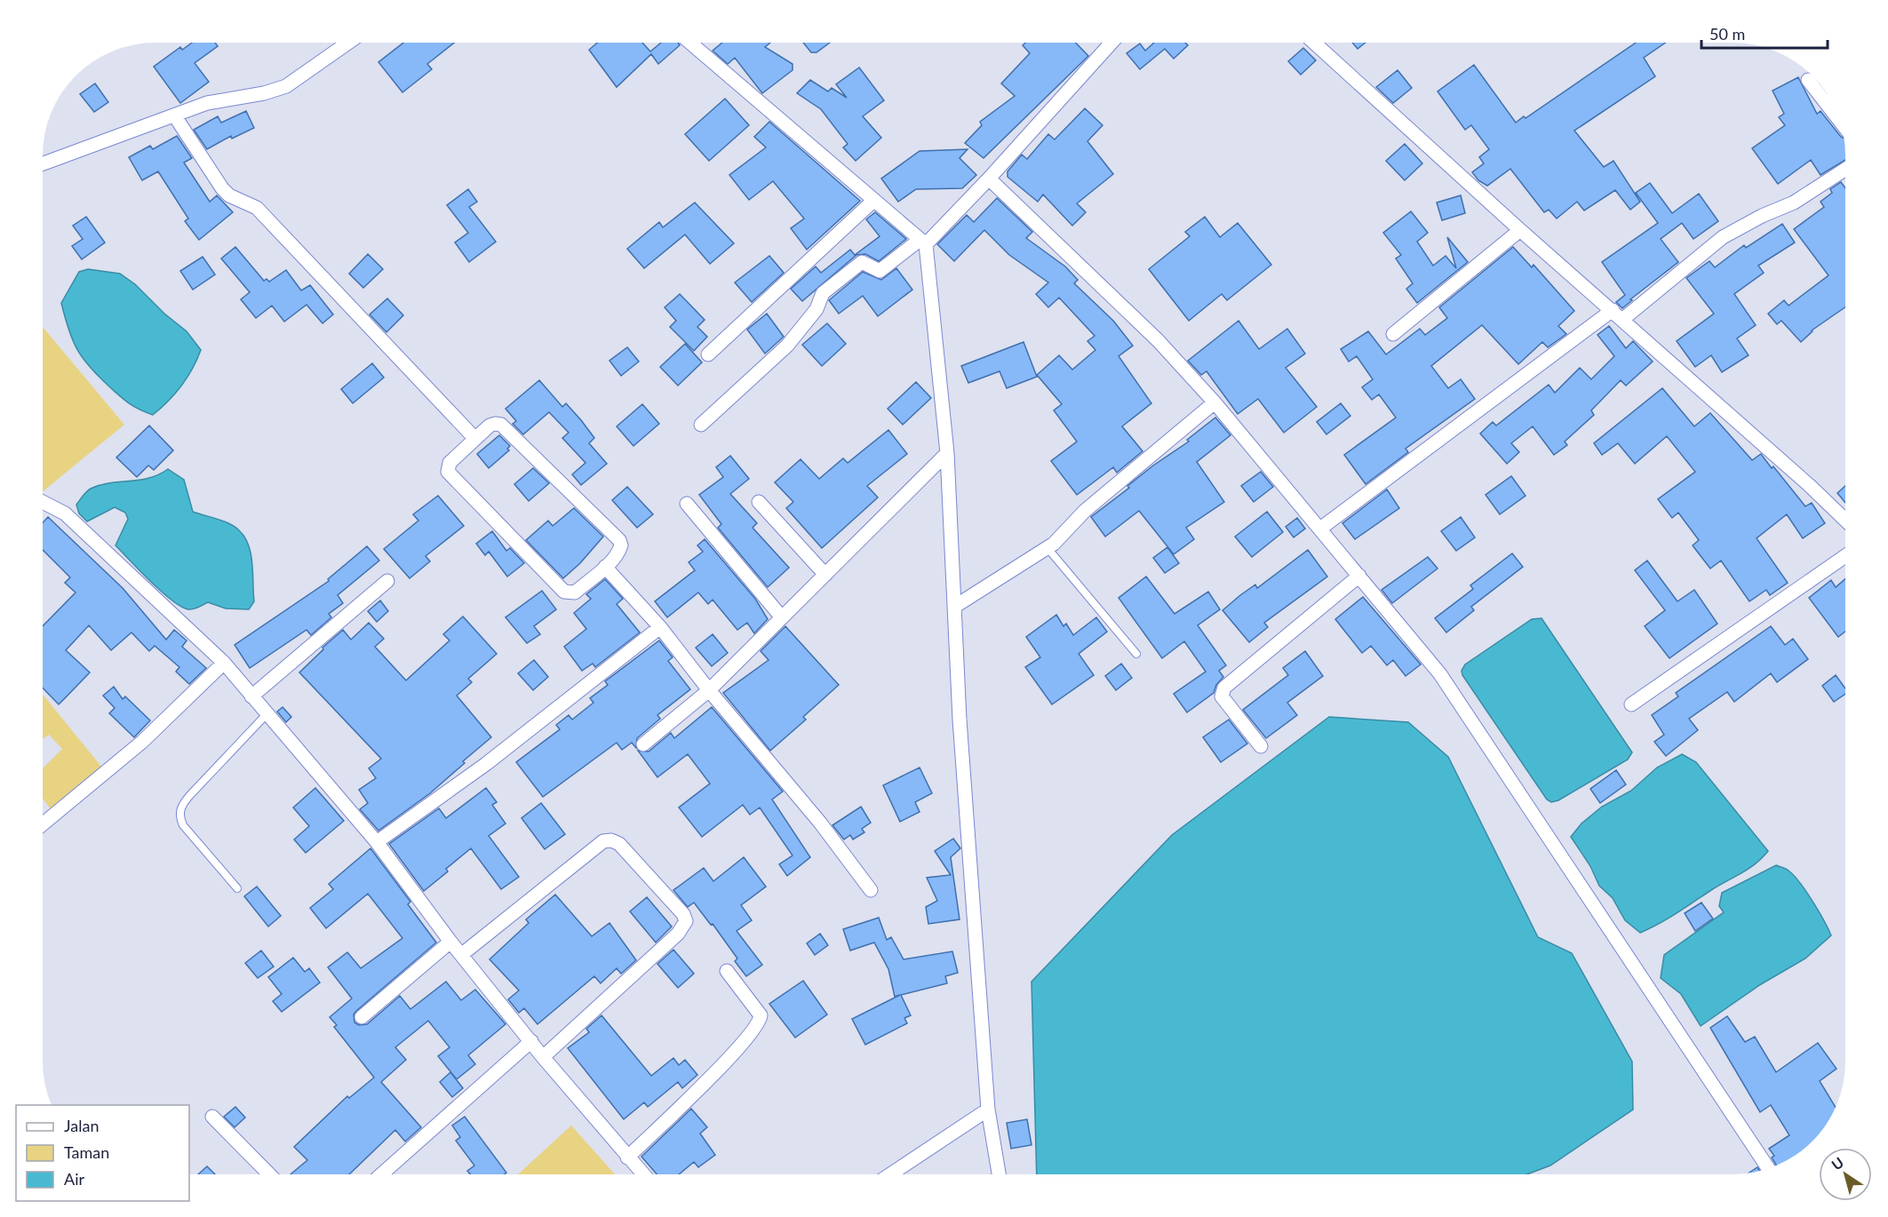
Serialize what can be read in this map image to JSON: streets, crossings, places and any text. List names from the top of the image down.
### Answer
{
  "legend": ["Jalan", "Taman", "Air"],
  "scale_bar": "50 m",
  "north": "top left"
}
